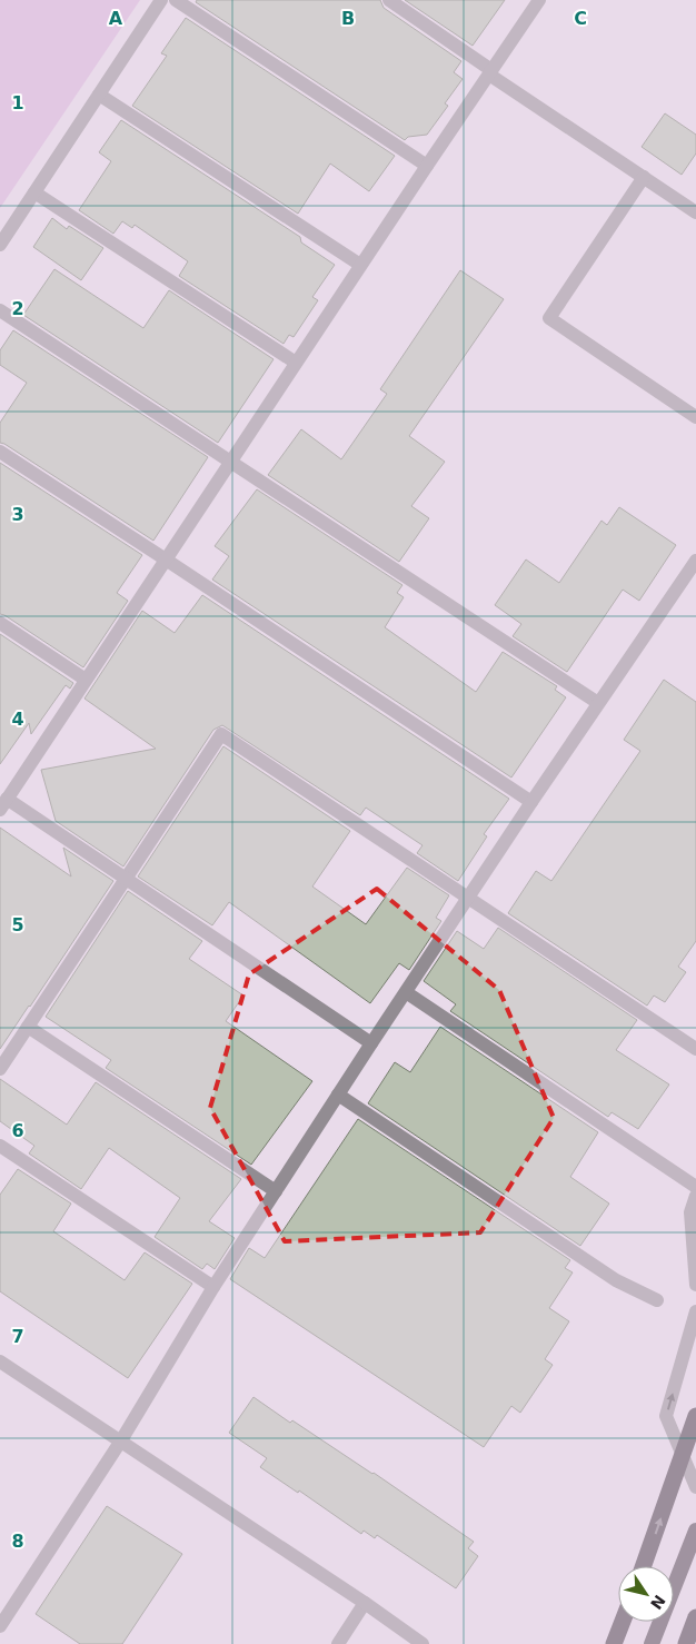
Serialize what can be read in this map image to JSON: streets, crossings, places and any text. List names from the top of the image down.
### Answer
{
  "north": "bottom right",
  "grid": {
    "columns": ["A", "B", "C"],
    "rows": [
      "1",
      "2",
      "3",
      "4",
      "5",
      "6",
      "7",
      "8"
    ]
  }
}
